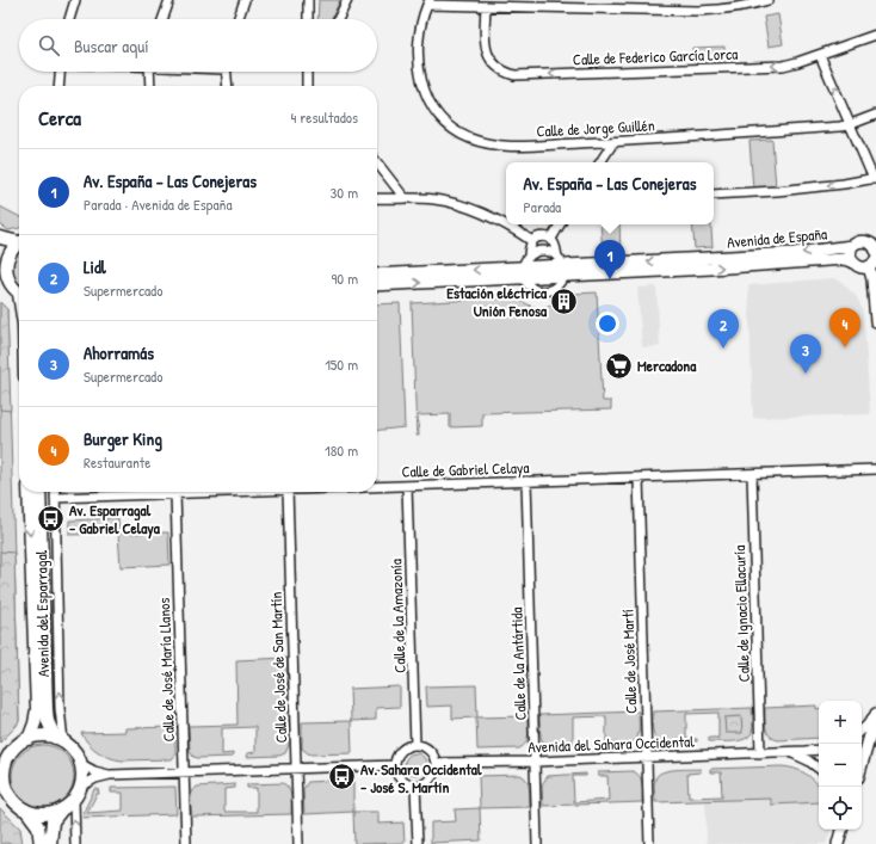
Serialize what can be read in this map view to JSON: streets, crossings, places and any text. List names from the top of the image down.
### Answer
{
  "streets": {
    "main road": ["Avenida del Esparragal"],
    "street": [
      "Calle de Federico García Lorca",
      "Calle de Jorge Guillén",
      "Avenida de España",
      "Calle de Gabriel Celaya",
      "Calle de Ignacio Ellacuría",
      "Calle de la Amazonía",
      "Calle de José Martí",
      "Calle de la Antártida",
      "Calle de José de San Martín",
      "Calle de José María Llanos",
      "Avenida del Sahara Occidental"
    ]
  },
  "crossings": [
    ["Calle de Gabriel Celaya", "Avenida del Esparragal"],
    ["Calle de Gabriel Celaya", "Calle de Ignacio Ellacuría"],
    ["Calle de Gabriel Celaya", "Calle de la Amazonía"],
    ["Calle de Gabriel Celaya", "Calle de José Martí"],
    ["Calle de Gabriel Celaya", "Calle de la Antártida"],
    ["Calle de Gabriel Celaya", "Calle de José María Llanos"],
    ["Calle de Ignacio Ellacuría", "Avenida del Sahara Occidental"],
    ["Calle de la Amazonía", "Avenida del Sahara Occidental"],
    ["Calle de José Martí", "Avenida del Sahara Occidental"],
    ["Calle de la Antártida", "Avenida del Sahara Occidental"]
  ],
  "places": {
    "building": ["Estación eléctrica Unión Fenosa"],
    "supermarket": ["Mercadona"],
    "bus stop": ["Av. Esparragal - Gabriel Celaya", "Av. Sahara Occidental - José S. Martín"]
  },
  "page": {
    "search": "Buscar aquí",
    "heading": ["Cerca", "4 resultados"],
    "list": [
      {
        "mark": "1",
        "name": "Av. España - Las Conejeras",
        "note": "Parada · Avenida de España",
        "value": "30 m"
      },
      {
        "mark": "2",
        "name": "Lidl",
        "note": "Supermercado",
        "value": "90 m"
      },
      {
        "mark": "3",
        "name": "Ahorramás",
        "note": "Supermercado",
        "value": "150 m"
      },
      {
        "mark": "4",
        "name": "Burger King",
        "note": "Restaurante",
        "value": "180 m"
      }
    ],
    "popup": ["Av. España - Las Conejeras", "Parada"],
    "pins": [
      "1",
      "4",
      "2",
      "3"
    ],
    "map_buttons": ["+", "−"]
  }
}
